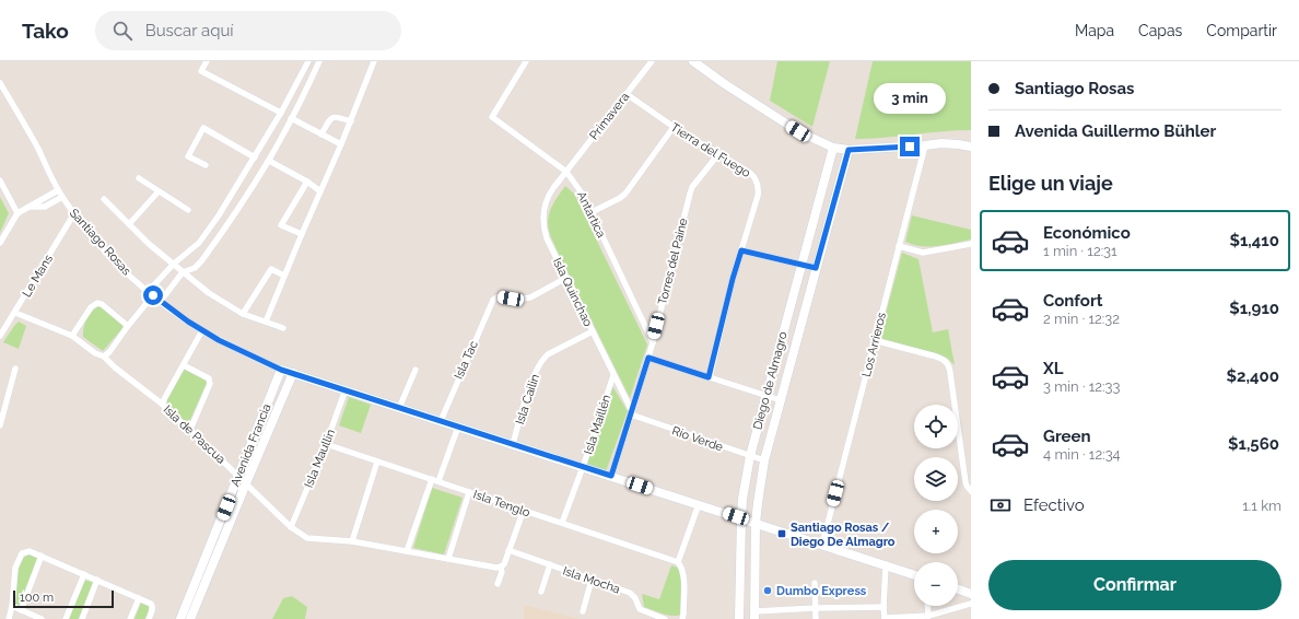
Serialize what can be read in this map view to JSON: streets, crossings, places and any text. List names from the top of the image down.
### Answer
{
  "streets": {
    "main road": ["Santiago Rosas", "Diego de Almagro", "Avenida Francia"],
    "street": [
      "Primavera",
      "Tierra del Fuego",
      "Antartica",
      "Torres del Paine",
      "Le Mans",
      "Isla Quinchao",
      "Los Arrieros",
      "Isla Tac",
      "Isla Cailin",
      "Isla Maillén",
      "Isla de Pascua",
      "Río Verde",
      "Isla Maullín",
      "Isla Tenglo",
      "Isla Mocha"
    ]
  },
  "crossings": [
    ["Primavera", "Tierra del Fuego"],
    ["Primavera", "Antartica"],
    ["Primavera", "Isla Quinchao"],
    ["Tierra del Fuego", "Torres del Paine"],
    ["Antartica", "Torres del Paine"],
    ["Antartica", "Isla Quinchao"],
    ["Santiago Rosas", "Torres del Paine"],
    ["Santiago Rosas", "Le Mans"],
    ["Santiago Rosas", "Los Arrieros"],
    ["Santiago Rosas", "Isla Tac"],
    ["Santiago Rosas", "Diego de Almagro"],
    ["Santiago Rosas", "Isla Cailin"],
    ["Santiago Rosas", "Isla Maillén"],
    ["Santiago Rosas", "Avenida Francia"],
    ["Santiago Rosas", "Isla Maullín"],
    ["Torres del Paine", "Isla Quinchao"],
    ["Torres del Paine", "Río Verde"],
    ["Le Mans", "Isla de Pascua"],
    ["Isla Quinchao", "Isla Tac"],
    ["Isla Quinchao", "Isla Cailin"],
    ["Isla Quinchao", "Isla Maillén"],
    ["Isla Quinchao", "Río Verde"],
    ["Diego de Almagro", "Río Verde"],
    ["Isla Maillén", "Isla Tenglo"],
    ["Isla de Pascua", "Avenida Francia"],
    ["Isla de Pascua", "Isla Maullín"],
    ["Isla Maullín", "Isla Tenglo"]
  ],
  "places": {
    "transit": ["Santiago Rosas / Diego De Almagro"],
    "other": ["Dumbo Express"]
  },
  "scale_bar": "100 m",
  "page": {
    "header": "Tako",
    "search": "Buscar aquí",
    "nav": ["Mapa", "Capas", "Compartir"],
    "banner": ["Santiago Rosas", "Avenida Guillermo Bühler"],
    "bubble": "3 min",
    "heading": "Elige un viaje",
    "list": [
      {
        "name": "Económico",
        "note": "1 min · 12:31",
        "value": "$1,410"
      },
      {
        "name": "Confort",
        "note": "2 min · 12:32",
        "value": "$1,910"
      },
      {
        "name": "XL",
        "note": "3 min · 12:33",
        "value": "$2,400"
      },
      {
        "name": "Green",
        "note": "4 min · 12:34",
        "value": "$1,560"
      }
    ],
    "map_buttons": ["+", "−"],
    "pay": ["Efectivo", "1.1 km"],
    "buttons": "Confirmar",
    "scale": "100 m"
  }
}
